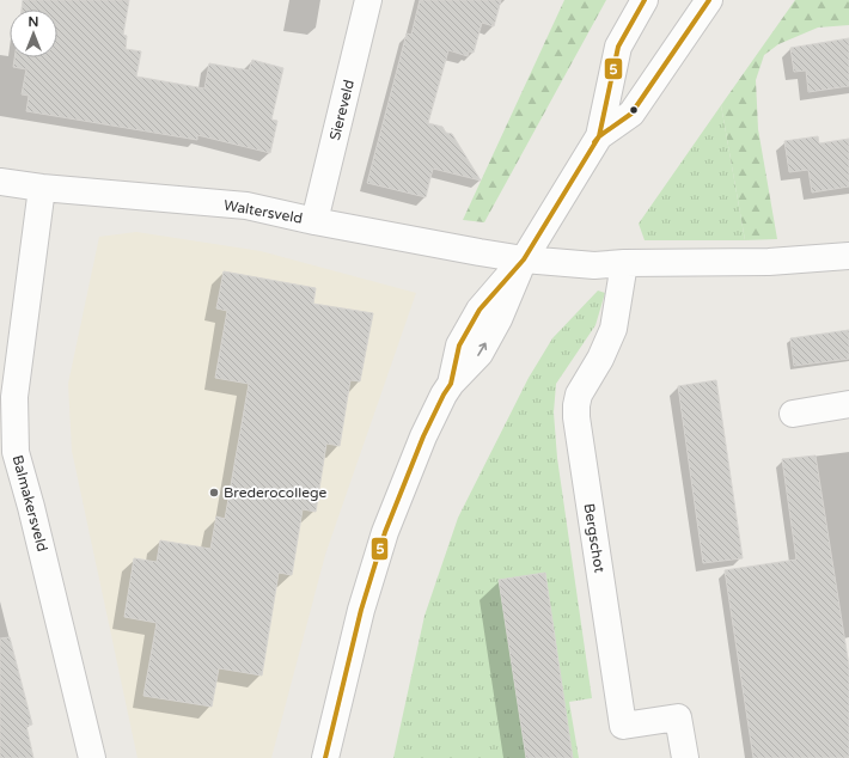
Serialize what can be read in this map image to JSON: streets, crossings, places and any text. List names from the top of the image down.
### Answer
{
  "streets": {
    "street": [
      "Siereveld",
      "Waltersveld",
      "Balmakersveld",
      "Bergschot"
    ]
  },
  "crossings": [
    ["Siereveld", "Waltersveld"],
    ["Waltersveld", "Balmakersveld"]
  ],
  "places": ["Brederocollege"],
  "lines": ["transit line 5"],
  "north": "top"
}
